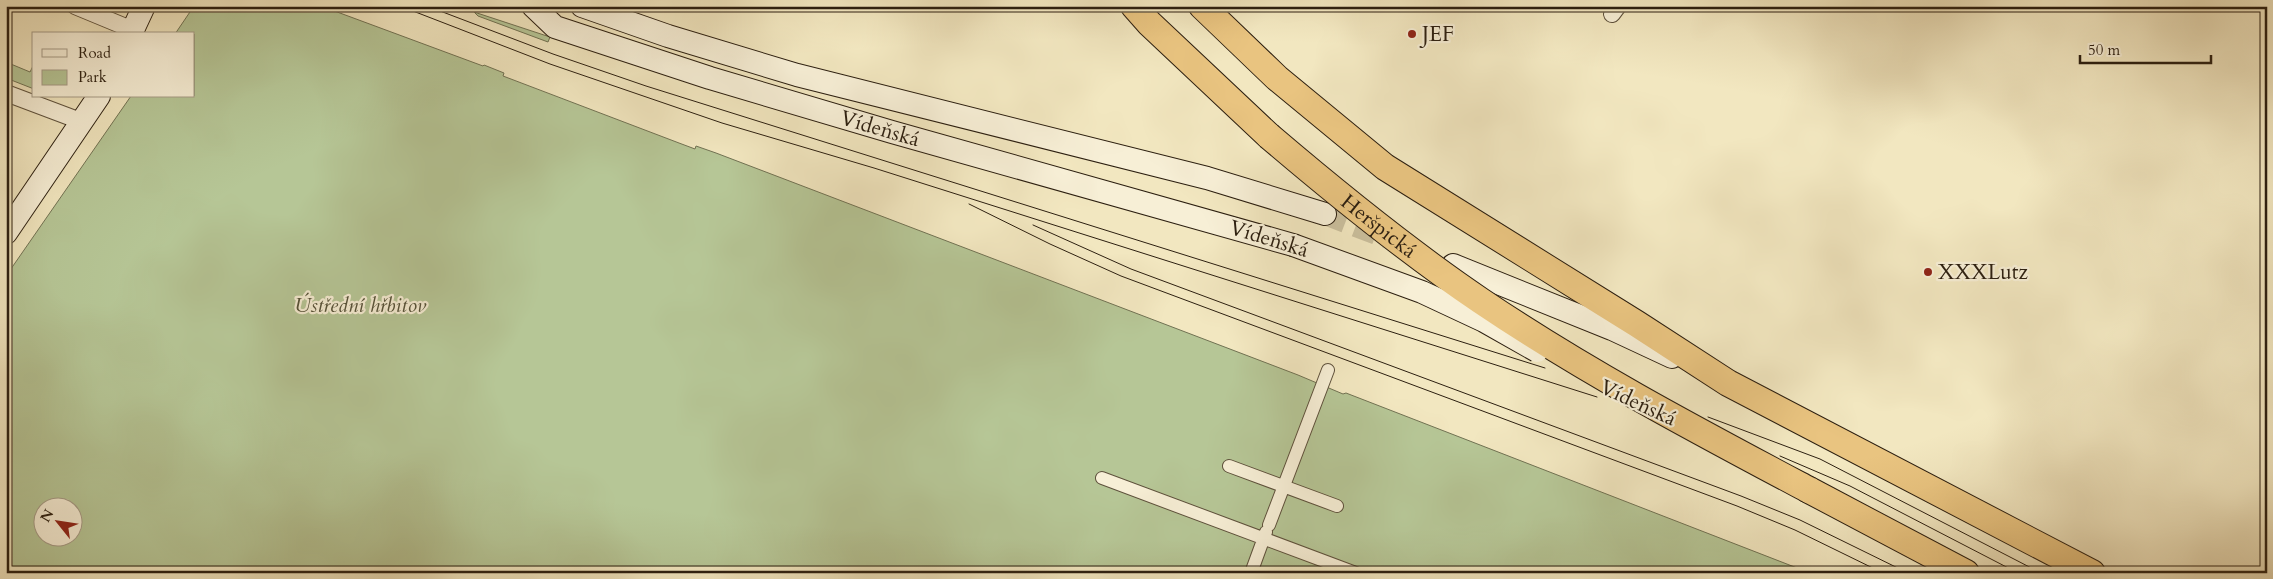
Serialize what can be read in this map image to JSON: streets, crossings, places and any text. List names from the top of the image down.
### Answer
{
  "streets": {
    "highway": ["Vídeňská", "Heršpická"]
  },
  "crossings": [
    ["Vídeňská", "Heršpická"]
  ],
  "parks": ["Ústřední hřbitov"],
  "places": ["JEF", "XXXLutz"],
  "legend": ["Road", "Park"],
  "scale_bar": "50 m",
  "north": "top left"
}
